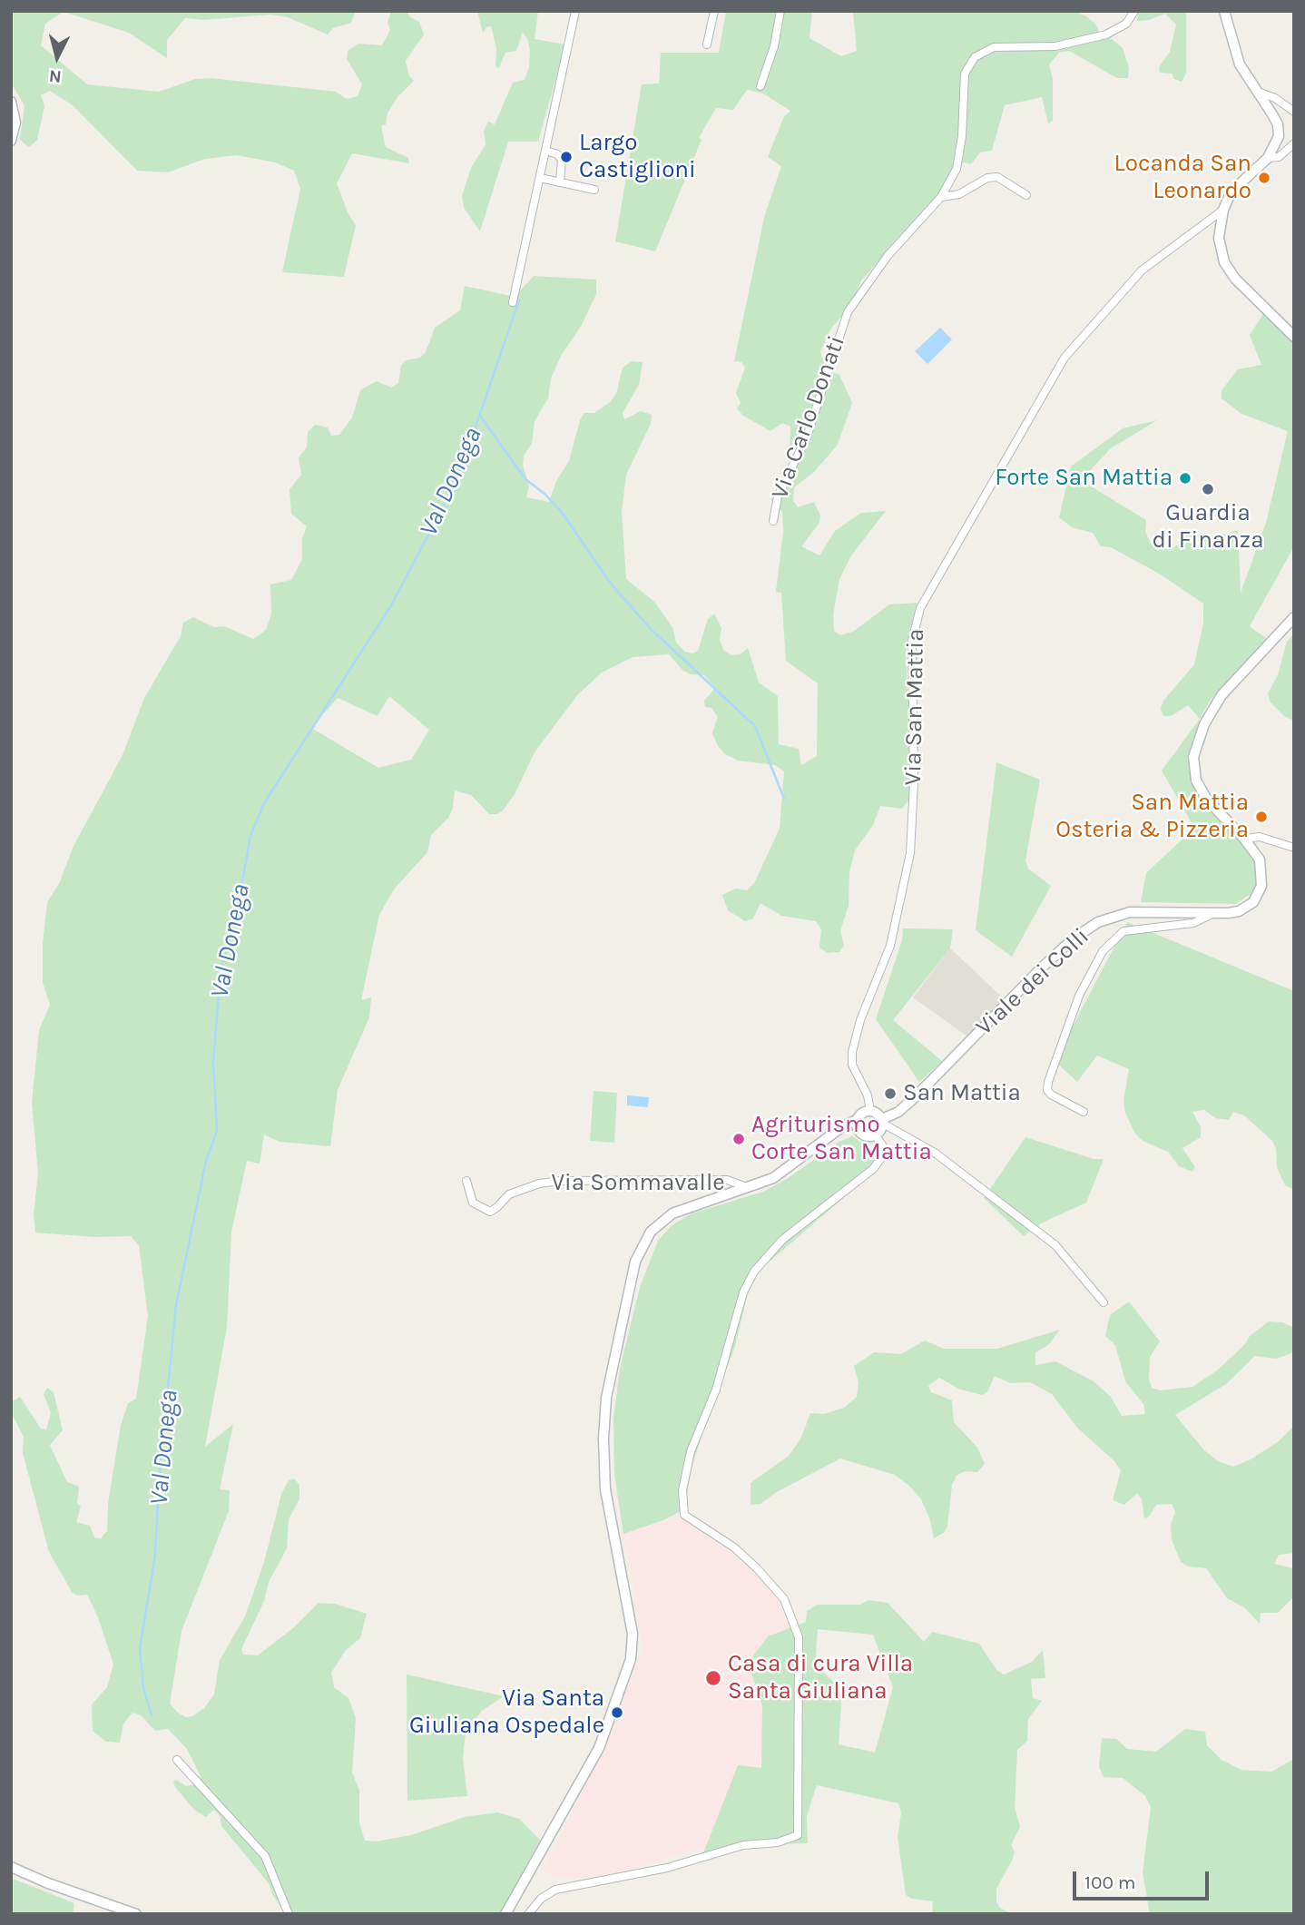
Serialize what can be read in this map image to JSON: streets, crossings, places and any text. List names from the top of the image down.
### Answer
{
  "streets": {
    "street": [
      "Via Carlo Donati",
      "Via San Mattia",
      "Viale dei Colli",
      "Via Sommavalle"
    ]
  },
  "crossings": [
    ["Via San Mattia", "Viale dei Colli"]
  ],
  "water": ["Val Donega"],
  "places": [
    "Largo Castiglioni",
    "Locanda San Leonardo",
    "Forte San Mattia",
    "Guardia di Finanza",
    "San Mattia Osteria & Pizzeria",
    "San Mattia",
    "Agriturismo Corte San Mattia",
    "Casa di cura Villa Santa Giuliana",
    "Via Santa Giuliana Ospedale"
  ],
  "scale_bar": "100 m",
  "north": "bottom"
}
